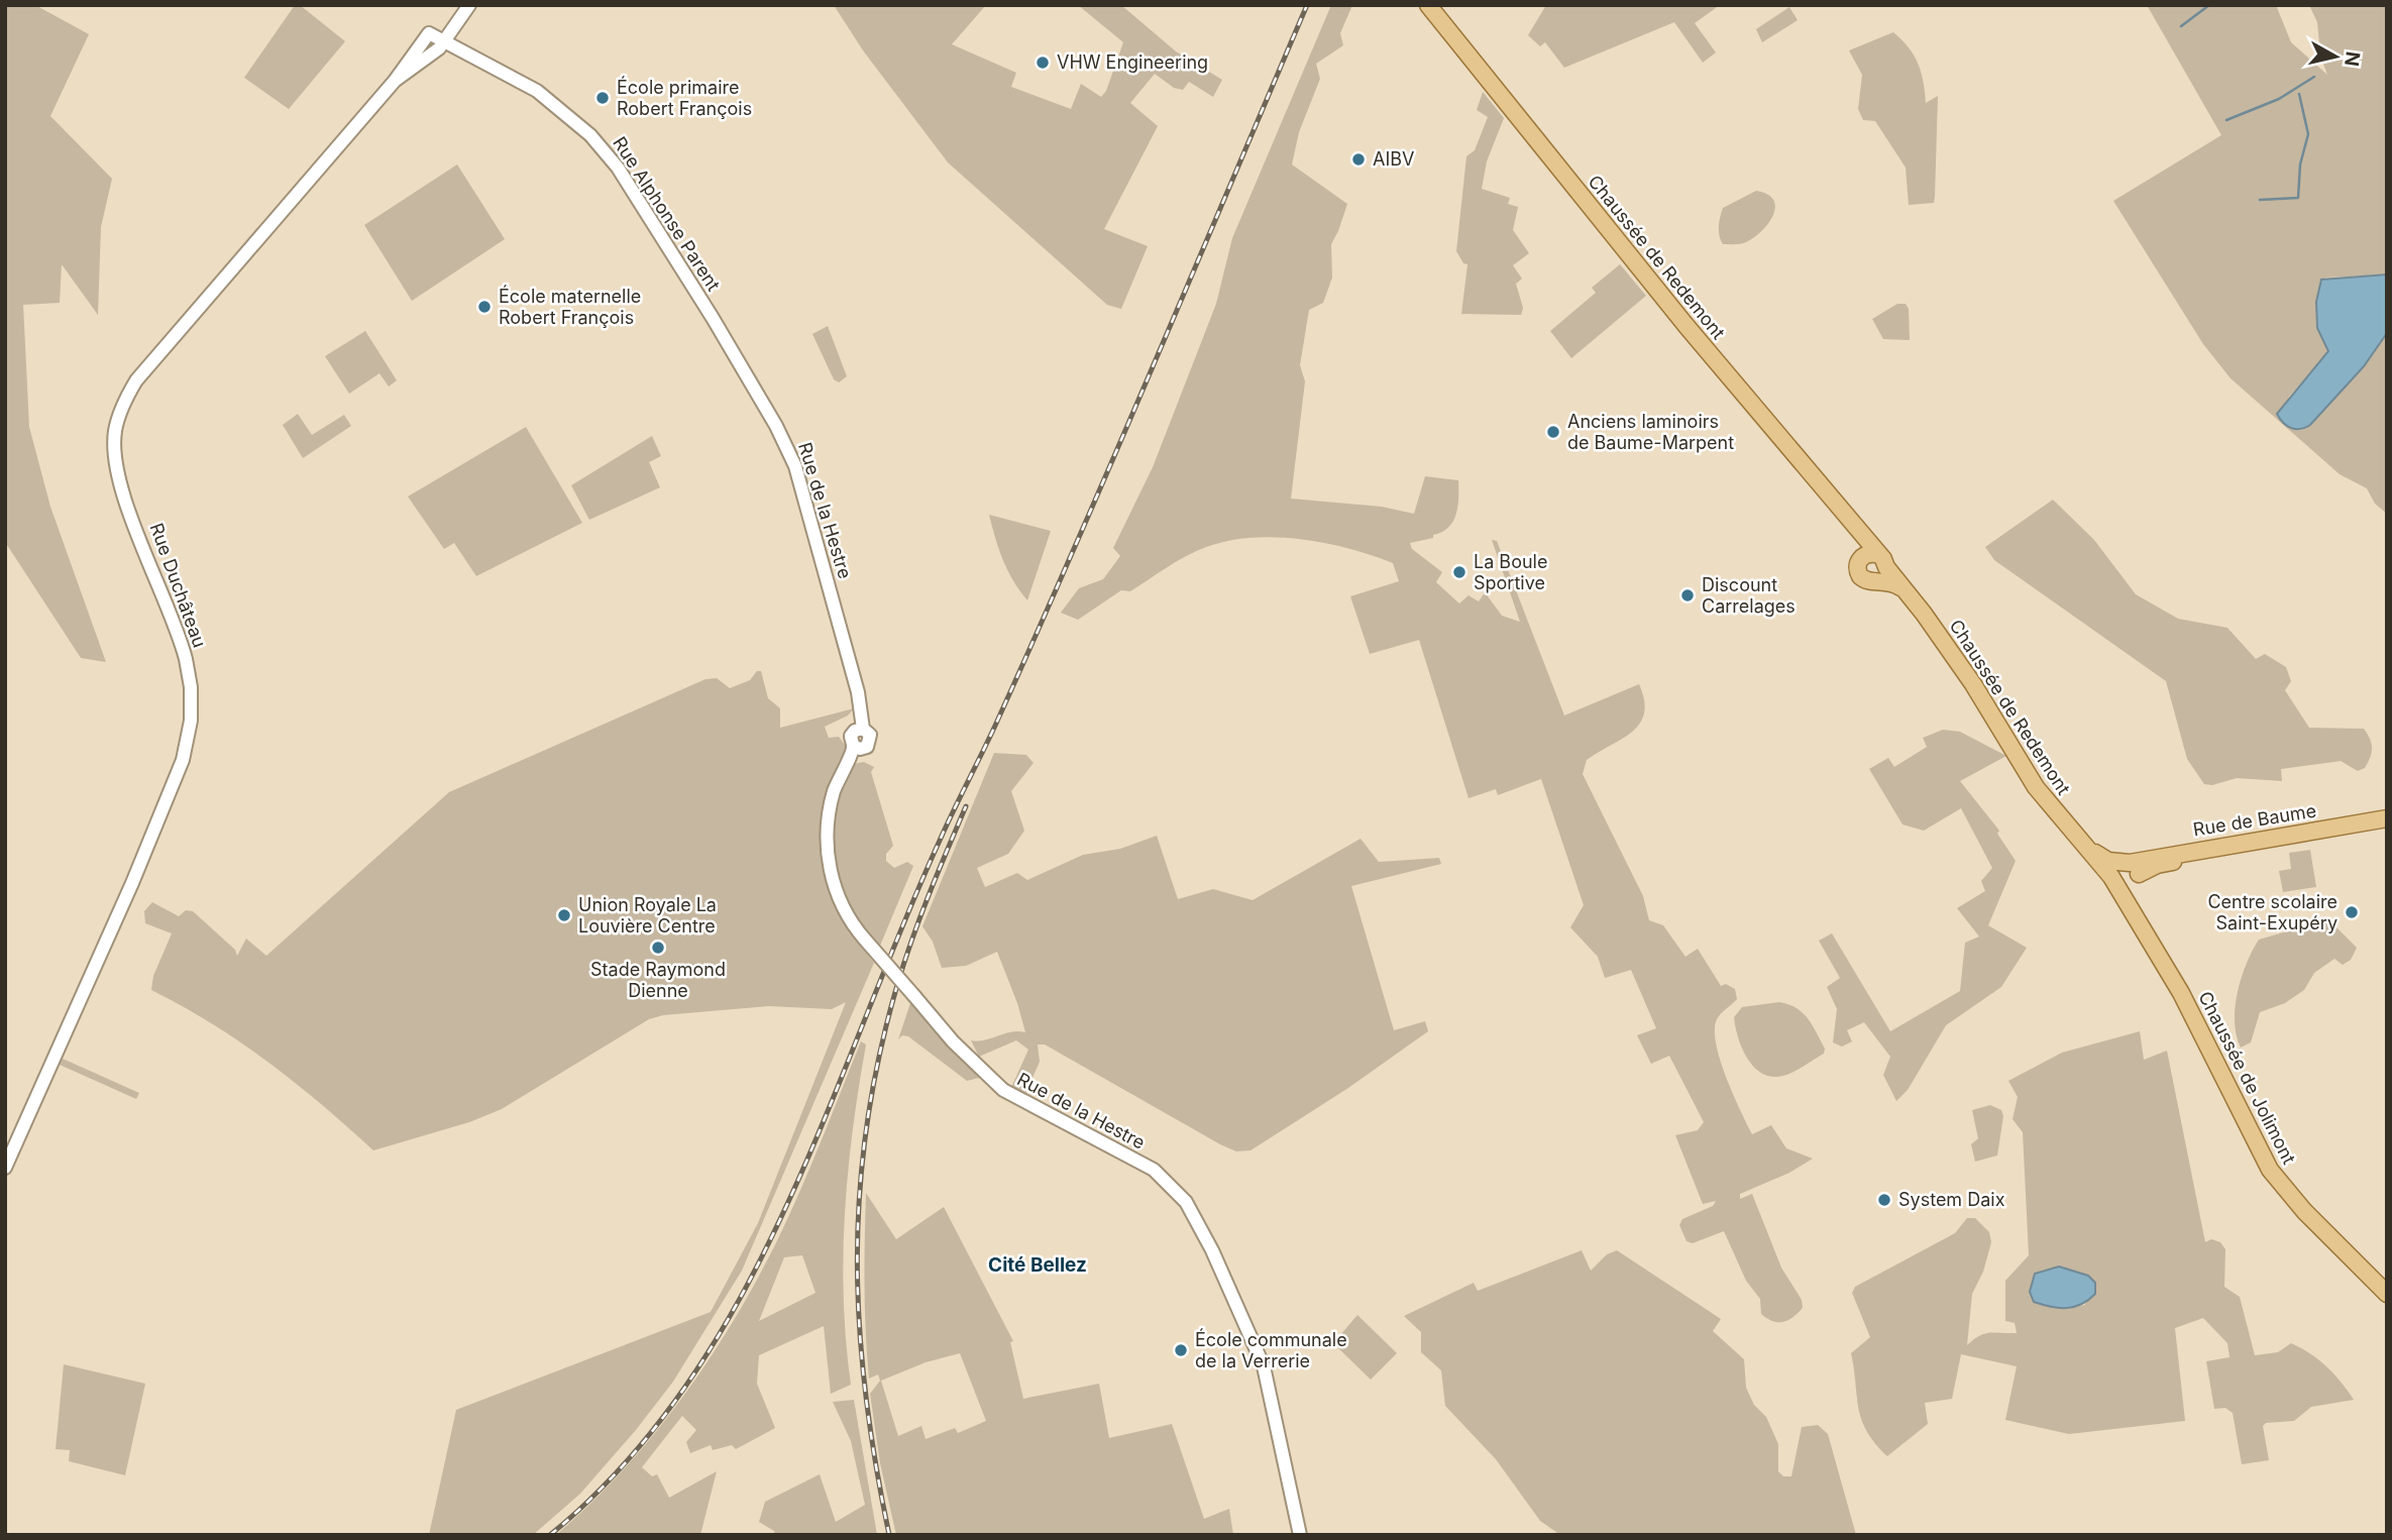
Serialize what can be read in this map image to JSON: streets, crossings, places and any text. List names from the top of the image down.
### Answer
{
  "streets": {
    "main road": ["Chaussée de Redemont", "Rue de Baume", "Chaussée de Jolimont"],
    "street": ["Rue Alphonse Parent", "Rue de la Hestre", "Rue Duchâteau"]
  },
  "crossings": [
    ["Rue Alphonse Parent", "Rue de la Hestre"],
    ["Rue Alphonse Parent", "Rue Duchâteau"],
    ["Chaussée de Redemont", "Rue de Baume"],
    ["Chaussée de Redemont", "Chaussée de Jolimont"],
    ["Rue de Baume", "Chaussée de Jolimont"]
  ],
  "districts": ["Cité Bellez"],
  "places": [
    "VHW Engineering",
    "École primaire Robert François",
    "AIBV",
    "École maternelle Robert François",
    "Anciens laminoirs de Baume-Marpent",
    "La Boule Sportive",
    "Discount Carrelages",
    "Centre scolaire Saint-Exupéry",
    "Union Royale La Louvière Centre",
    "Stade Raymond Dienne",
    "System Daix",
    "École communale de la Verrerie"
  ],
  "north": "right"
}
